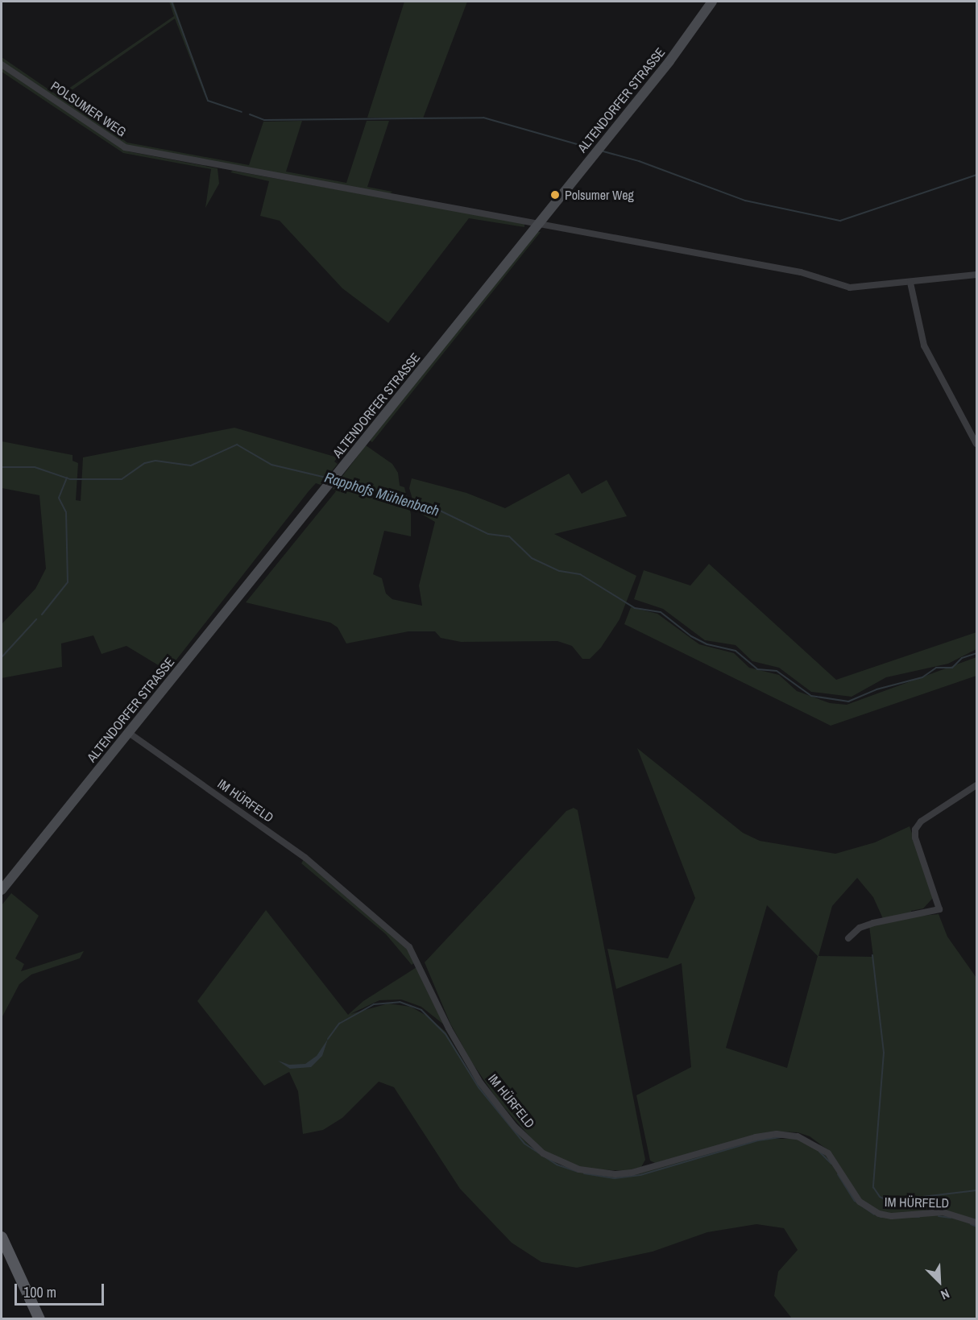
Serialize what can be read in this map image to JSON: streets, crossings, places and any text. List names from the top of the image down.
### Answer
{
  "streets": {
    "street": ["ALTENDORFER STRASSE", "POLSUMER WEG", "IM HÜRFELD"]
  },
  "crossings": [
    ["ALTENDORFER STRASSE", "POLSUMER WEG"],
    ["ALTENDORFER STRASSE", "IM HÜRFELD"]
  ],
  "water": ["Rapphofs Mühlenbach"],
  "places": ["Polsumer Weg"],
  "scale_bar": "100 m",
  "north": "bottom right"
}
